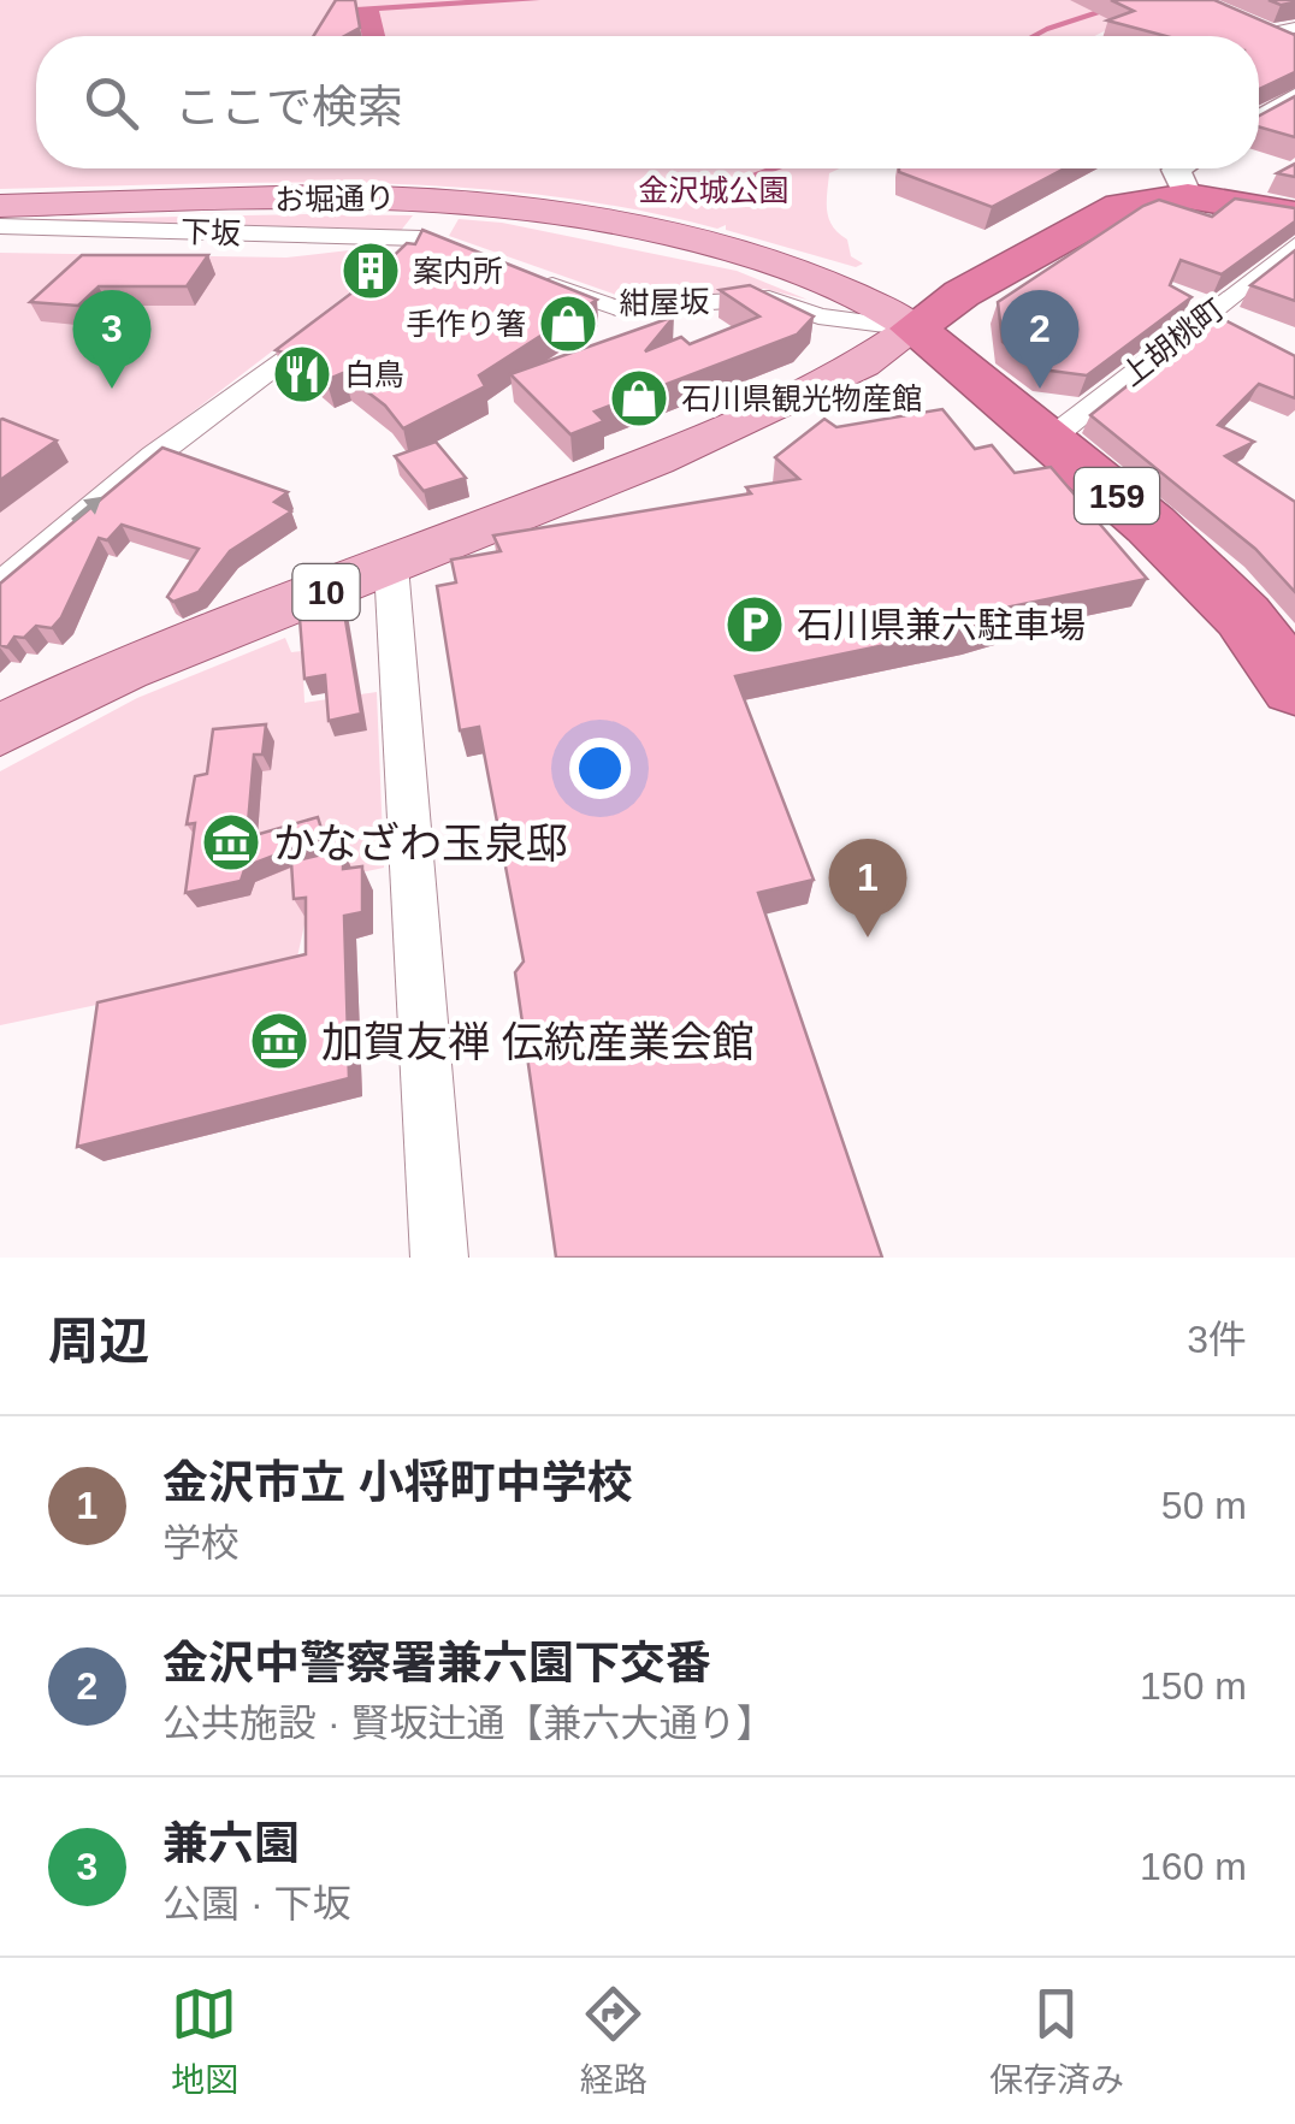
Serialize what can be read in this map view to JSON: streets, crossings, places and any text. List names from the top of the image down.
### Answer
{
  "streets": {
    "highway": ["159"],
    "main road": ["お堀通り", "10"],
    "street": ["下坂", "紺屋坂", "上胡桃町"]
  },
  "crossings": [
    ["お堀通り", "紺屋坂"],
    ["お堀通り", "159"],
    ["お堀通り", "10"],
    ["紺屋坂", "159"],
    ["紺屋坂", "10"],
    ["上胡桃町", "159"],
    ["159", "10"]
  ],
  "parks": ["金沢城公園"],
  "places": {
    "building": ["案内所"],
    "shop": ["手作り箸", "石川県観光物産館"],
    "restaurant": ["白鳥"],
    "parking": ["石川県兼六駐車場"],
    "museum": ["かなざわ玉泉邸", "加賀友禅 伝統産業会館"]
  },
  "page": {
    "search": "ここで検索",
    "pins": ["2", "3", "1"],
    "heading": ["周辺", "3件"],
    "list": [
      {
        "mark": "1",
        "name": "金沢市立 小将町中学校",
        "note": "学校",
        "value": "50 m"
      },
      {
        "mark": "2",
        "name": "金沢中警察署兼六園下交番",
        "note": "公共施設 · 賢坂辻通【兼六大通り】",
        "value": "150 m"
      },
      {
        "mark": "3",
        "name": "兼六園",
        "note": "公園 · 下坂",
        "value": "160 m"
      }
    ],
    "nav": ["地図", "経路", "保存済み"]
  }
}
